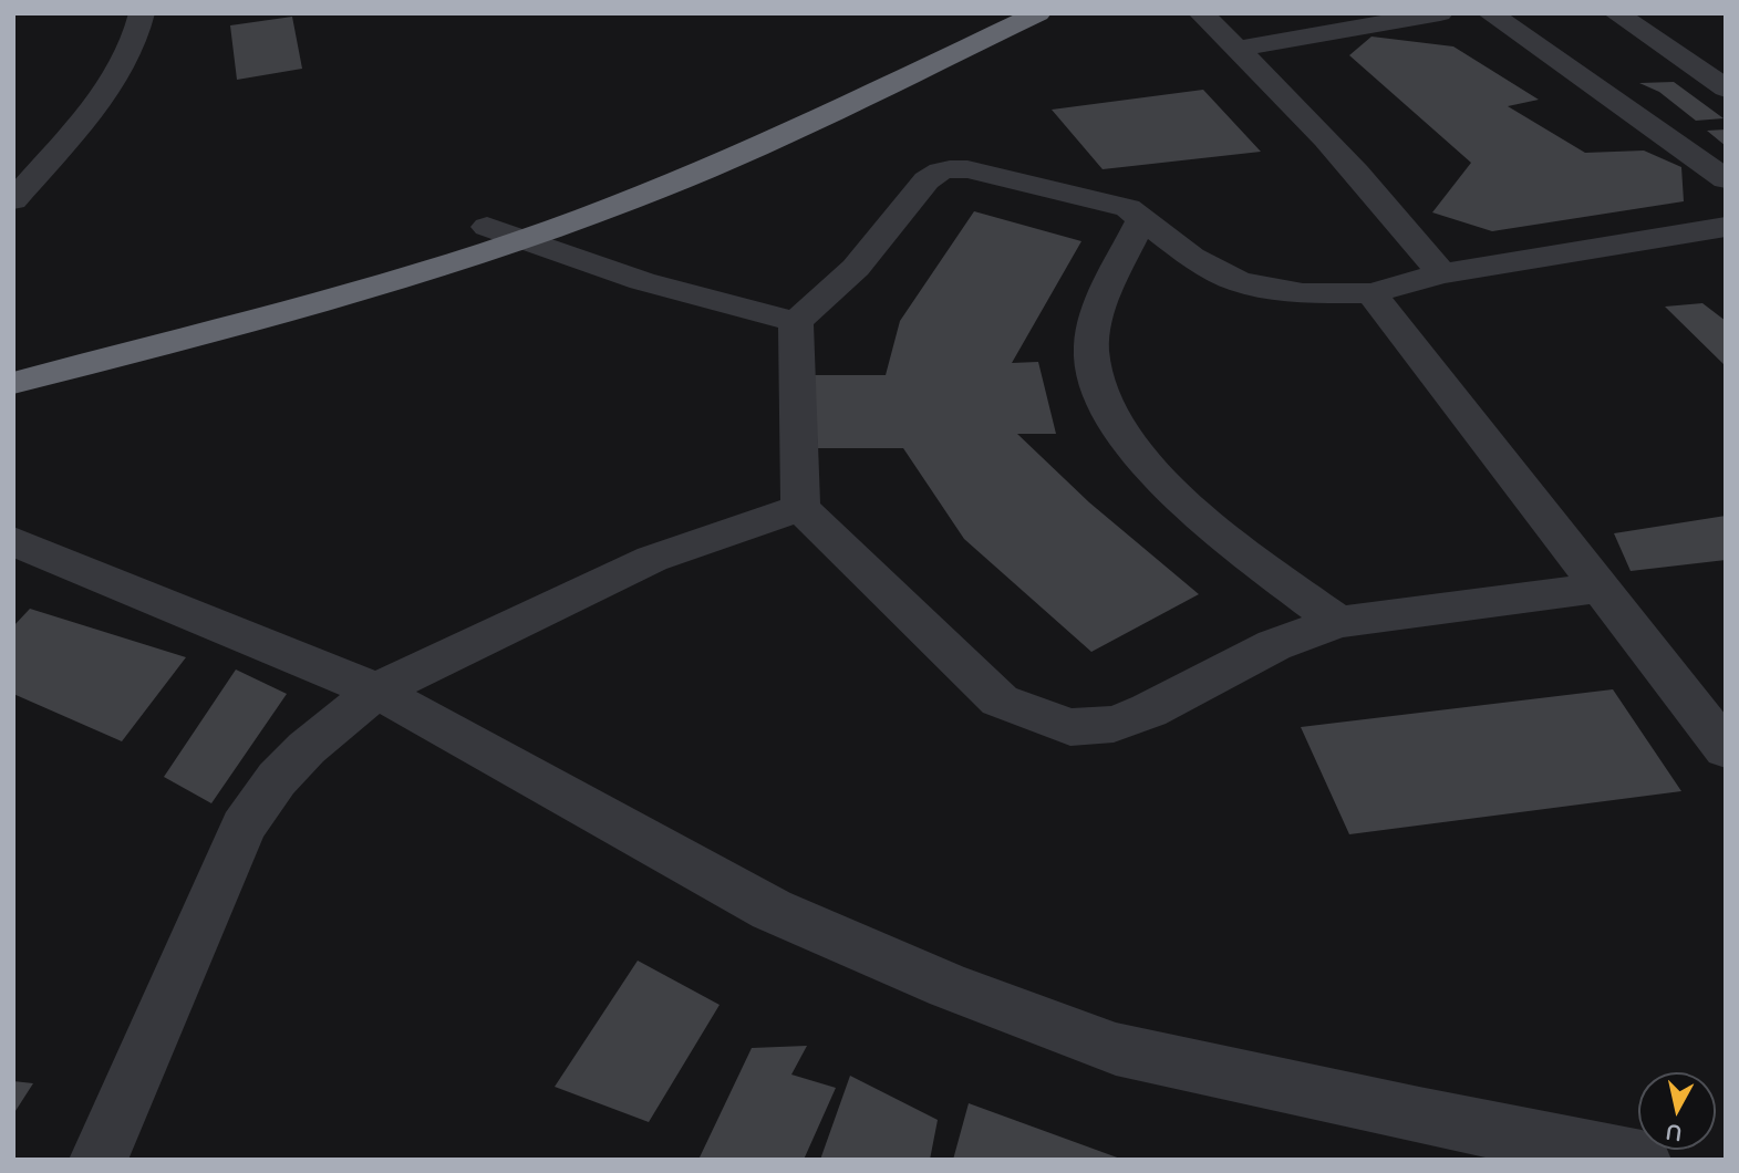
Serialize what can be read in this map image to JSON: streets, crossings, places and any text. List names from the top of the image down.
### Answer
{
  "north": "bottom"
}
